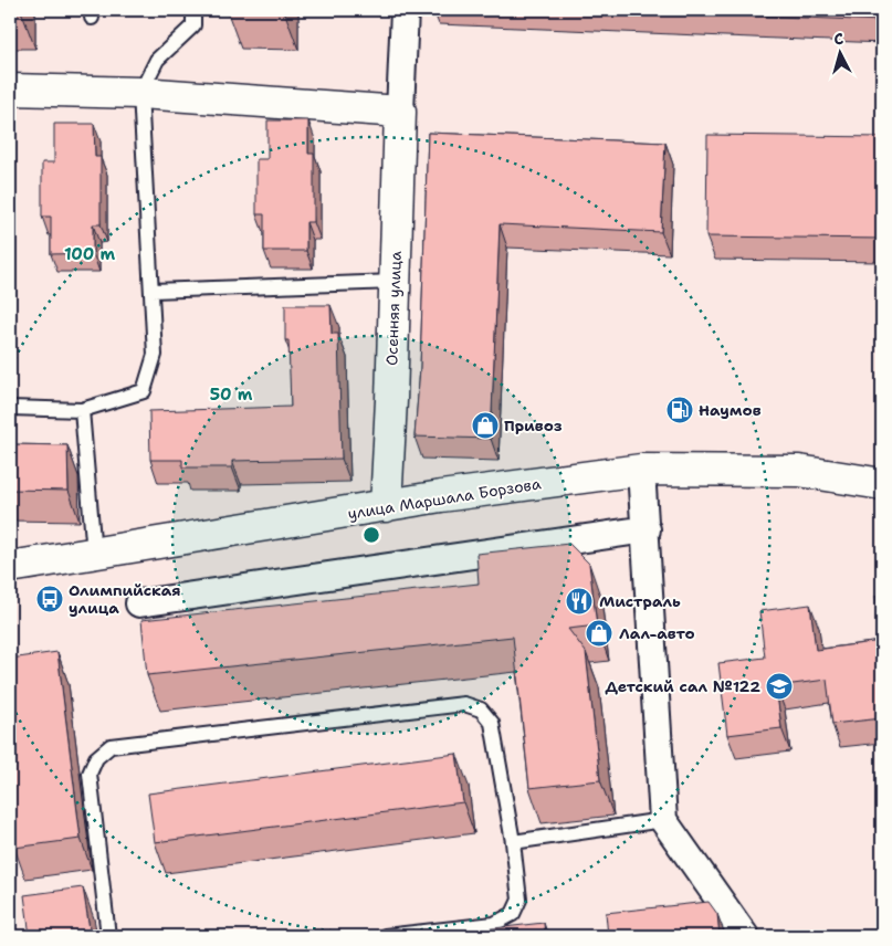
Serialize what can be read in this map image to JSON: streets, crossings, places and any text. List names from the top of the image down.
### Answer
{
  "streets": {
    "main road": ["Осенняя улица", "улица Маршала Борзова"]
  },
  "crossings": [
    ["Осенняя улица", "улица Маршала Борзова"]
  ],
  "places": {
    "fuel station": ["Наумов"],
    "shop": ["Привоз", "Лал-авто"],
    "bus stop": ["Олимпийская улица"],
    "restaurant": ["Мистраль"],
    "school or university": ["Детский сал №122"]
  },
  "north": "top",
  "rings": ["100 m", "50 m"]
}
